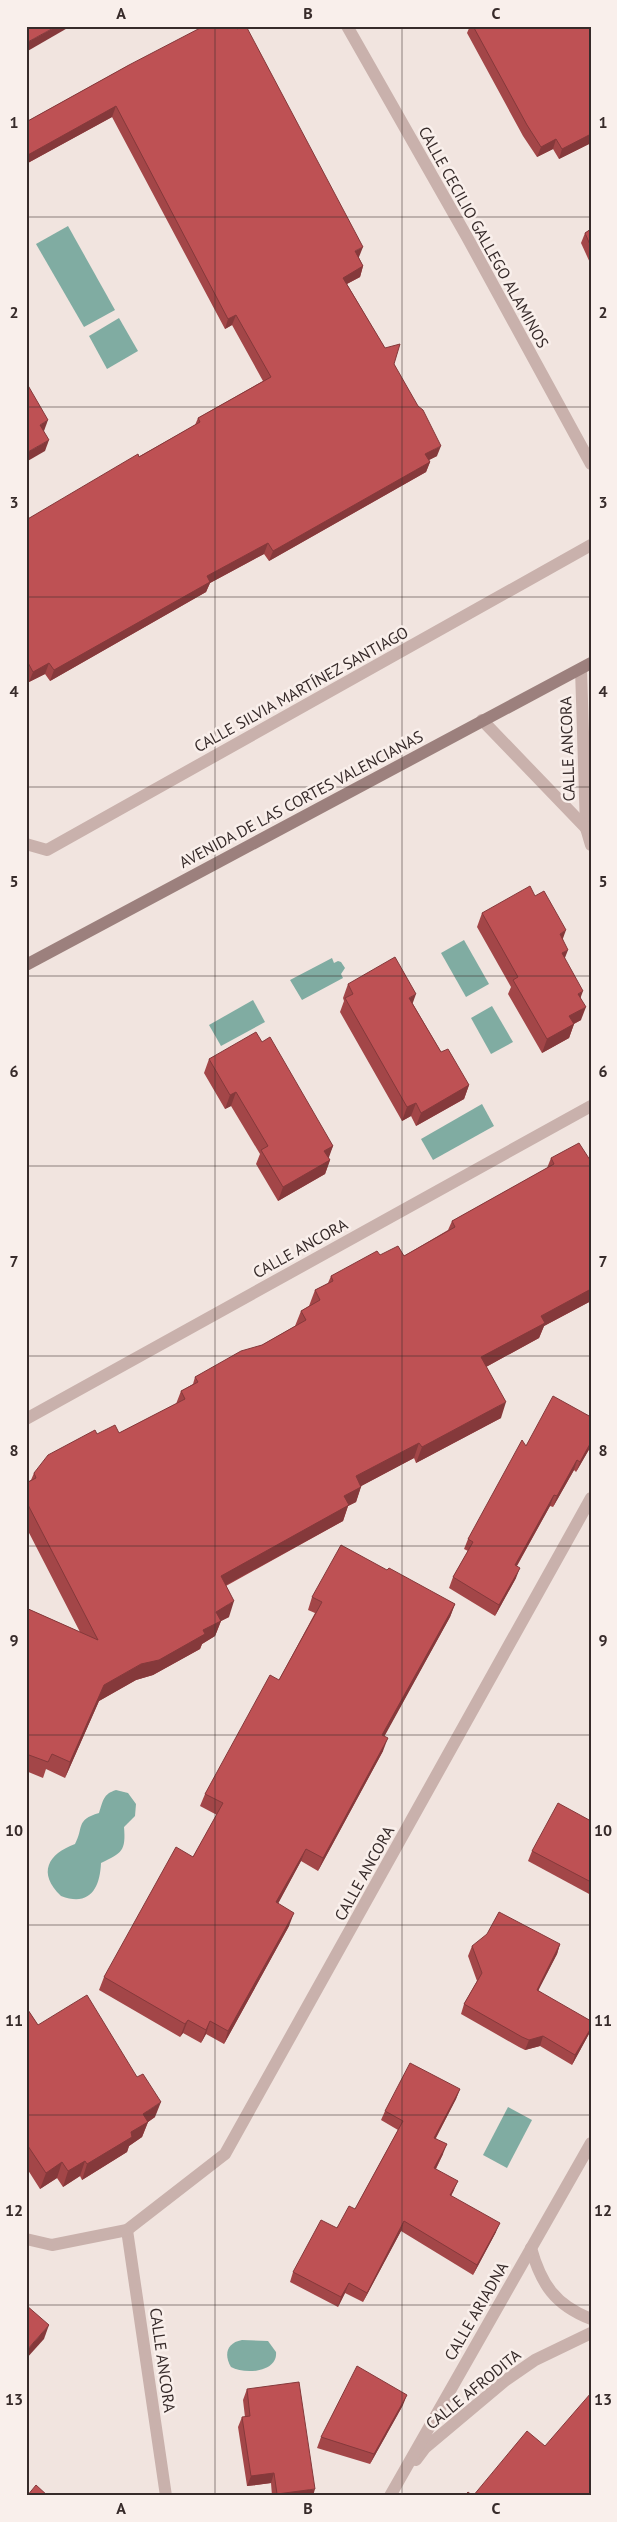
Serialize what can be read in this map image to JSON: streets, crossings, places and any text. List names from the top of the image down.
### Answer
{
  "streets": {
    "main road": ["AVENIDA DE LAS CORTES VALENCIANAS"],
    "street": [
      "CALLE CECILIO GALLEGO ALAMINOS",
      "CALLE SILVIA MARTÍNEZ SANTIAGO",
      "CALLE ANCORA",
      "CALLE ARIADNA",
      "CALLE AFRODITA"
    ]
  },
  "crossings": [
    ["CALLE ANCORA", "AVENIDA DE LAS CORTES VALENCIANAS"],
    ["CALLE ARIADNA", "CALLE AFRODITA"]
  ],
  "grid": {
    "columns": ["A", "B", "C"],
    "rows": [
      "1",
      "2",
      "3",
      "4",
      "5",
      "6",
      "7",
      "8",
      "9",
      "10",
      "11",
      "12",
      "13"
    ]
  }
}
